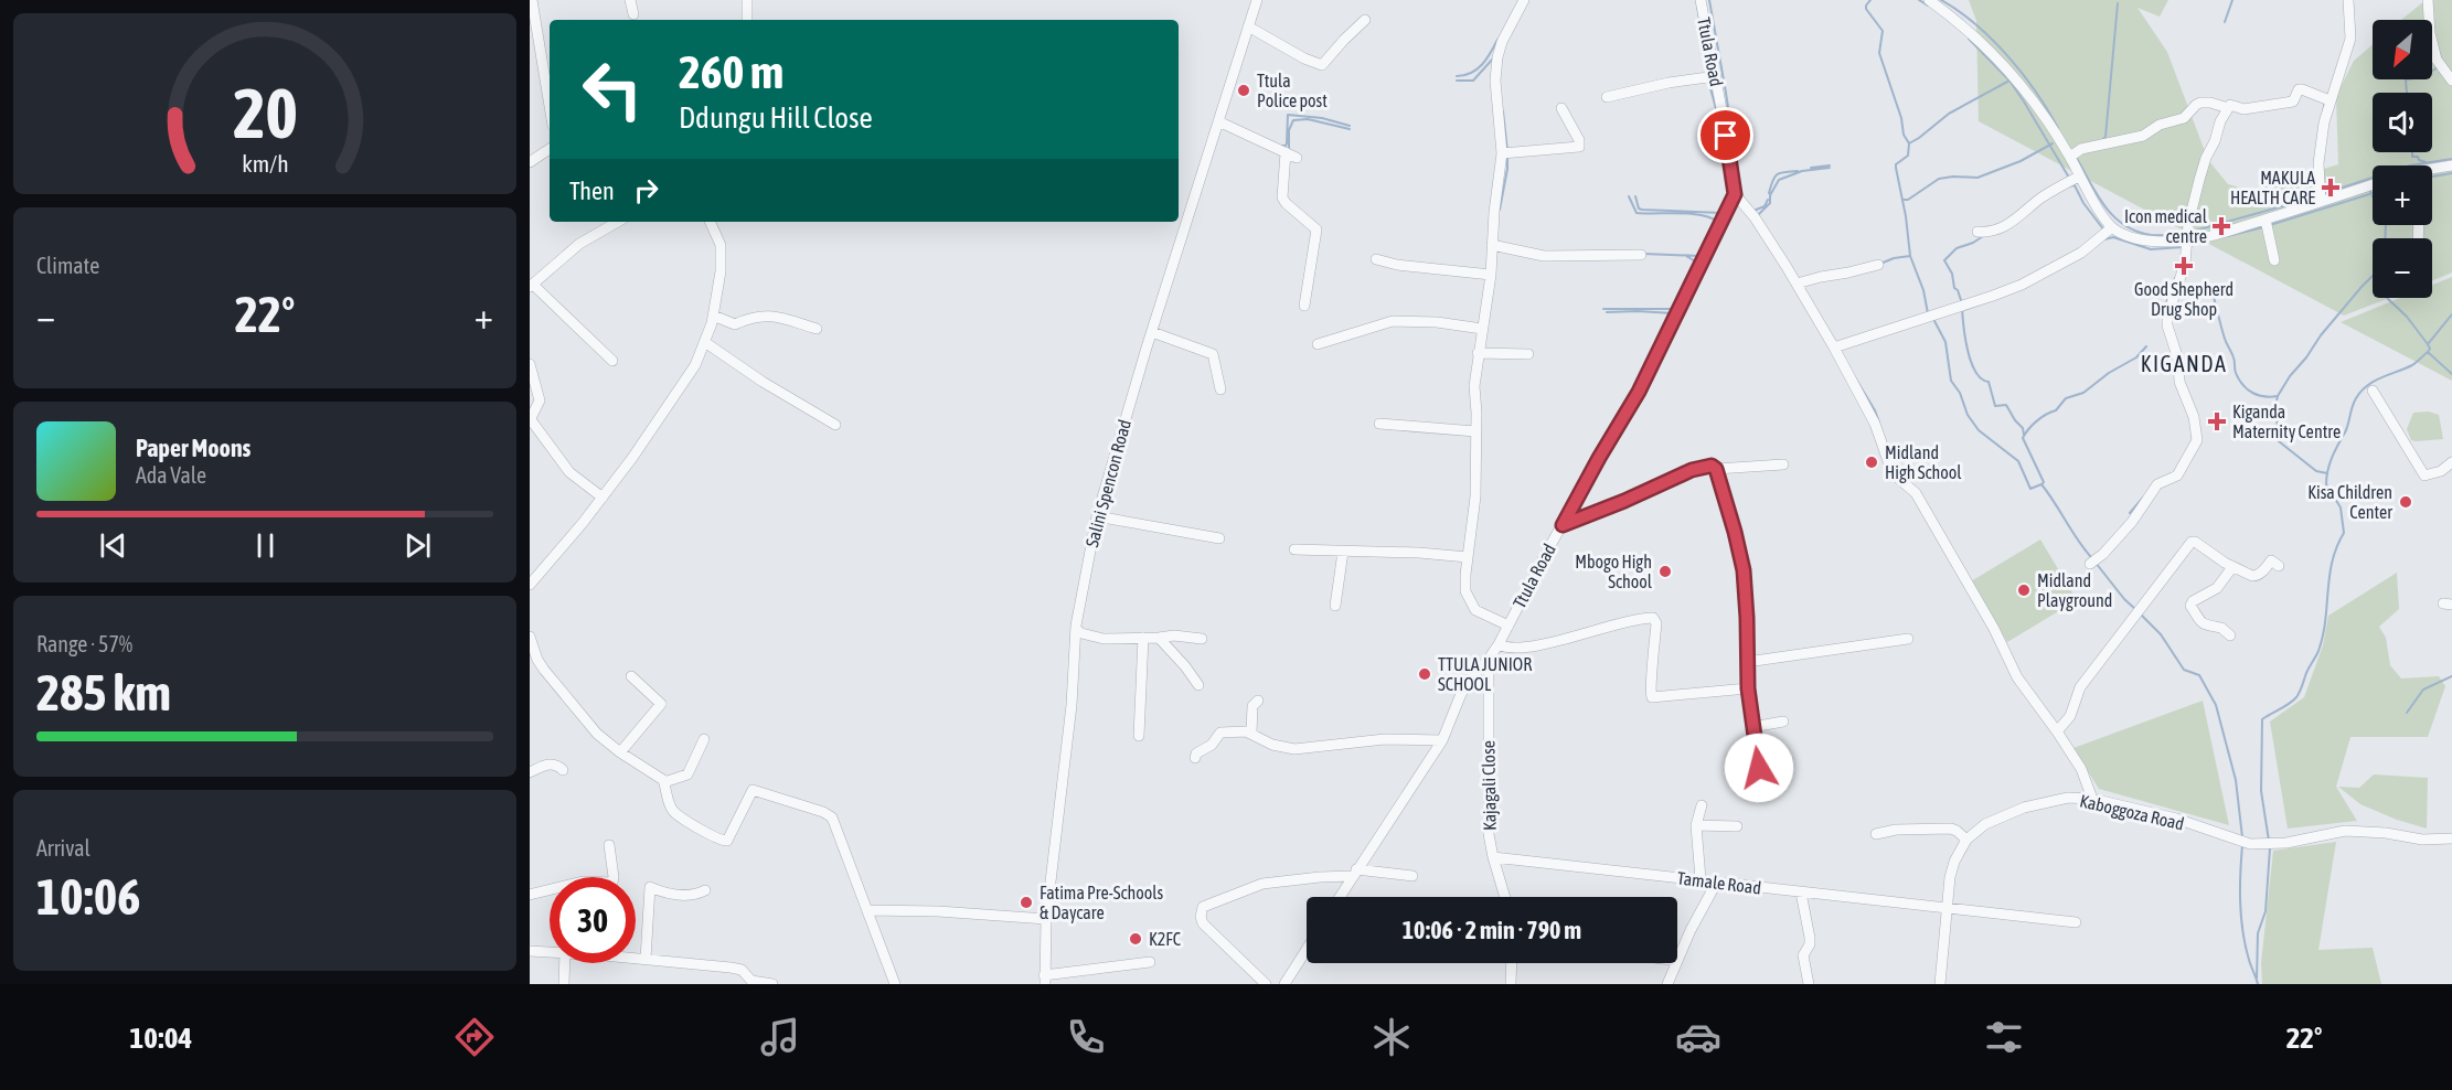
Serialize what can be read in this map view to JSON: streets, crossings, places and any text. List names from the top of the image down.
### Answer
{
  "streets": {
    "street": [
      "Ttula Road",
      "Salini Spencon Road",
      "Kajagali Close",
      "Kaboggoza Road",
      "Tamale Road"
    ]
  },
  "crossings": [
    ["Ttula Road", "Kajagali Close"],
    ["Kajagali Close", "Tamale Road"],
    ["Kaboggoza Road", "Tamale Road"]
  ],
  "districts": ["KIGANDA"],
  "places": {
    "other": [
      "Ttula Police post",
      "Midland High School",
      "Kisa Children Center",
      "Mbogo High School",
      "Midland Playground",
      "TTULA JUNIOR SCHOOL",
      "Fatima Pre-Schools & Daycare",
      "K2FC"
    ],
    "health": [
      "MAKULA HEALTH CARE",
      "Icon medical centre",
      "Good Shepherd Drug Shop",
      "Kiganda Maternity Centre"
    ]
  },
  "north": "bottom left",
  "page": {
    "map_buttons": ["+", "−"],
    "turn": ["260 m", "Ddungu Hill Close"],
    "then": "Then",
    "tile": [
      "Climate",
      ["Range · 57%", "285 km"],
      ["Arrival", "10:06"]
    ],
    "heat": ["−", "22°", "+"],
    "song": ["Paper Moons", "Ada Vale"],
    "limit": "30",
    "trip": "10:06 · 2 min · 790 m",
    "tabs": ["10:04", "22°"],
    "gauge": ["20", "km/h"]
  }
}
